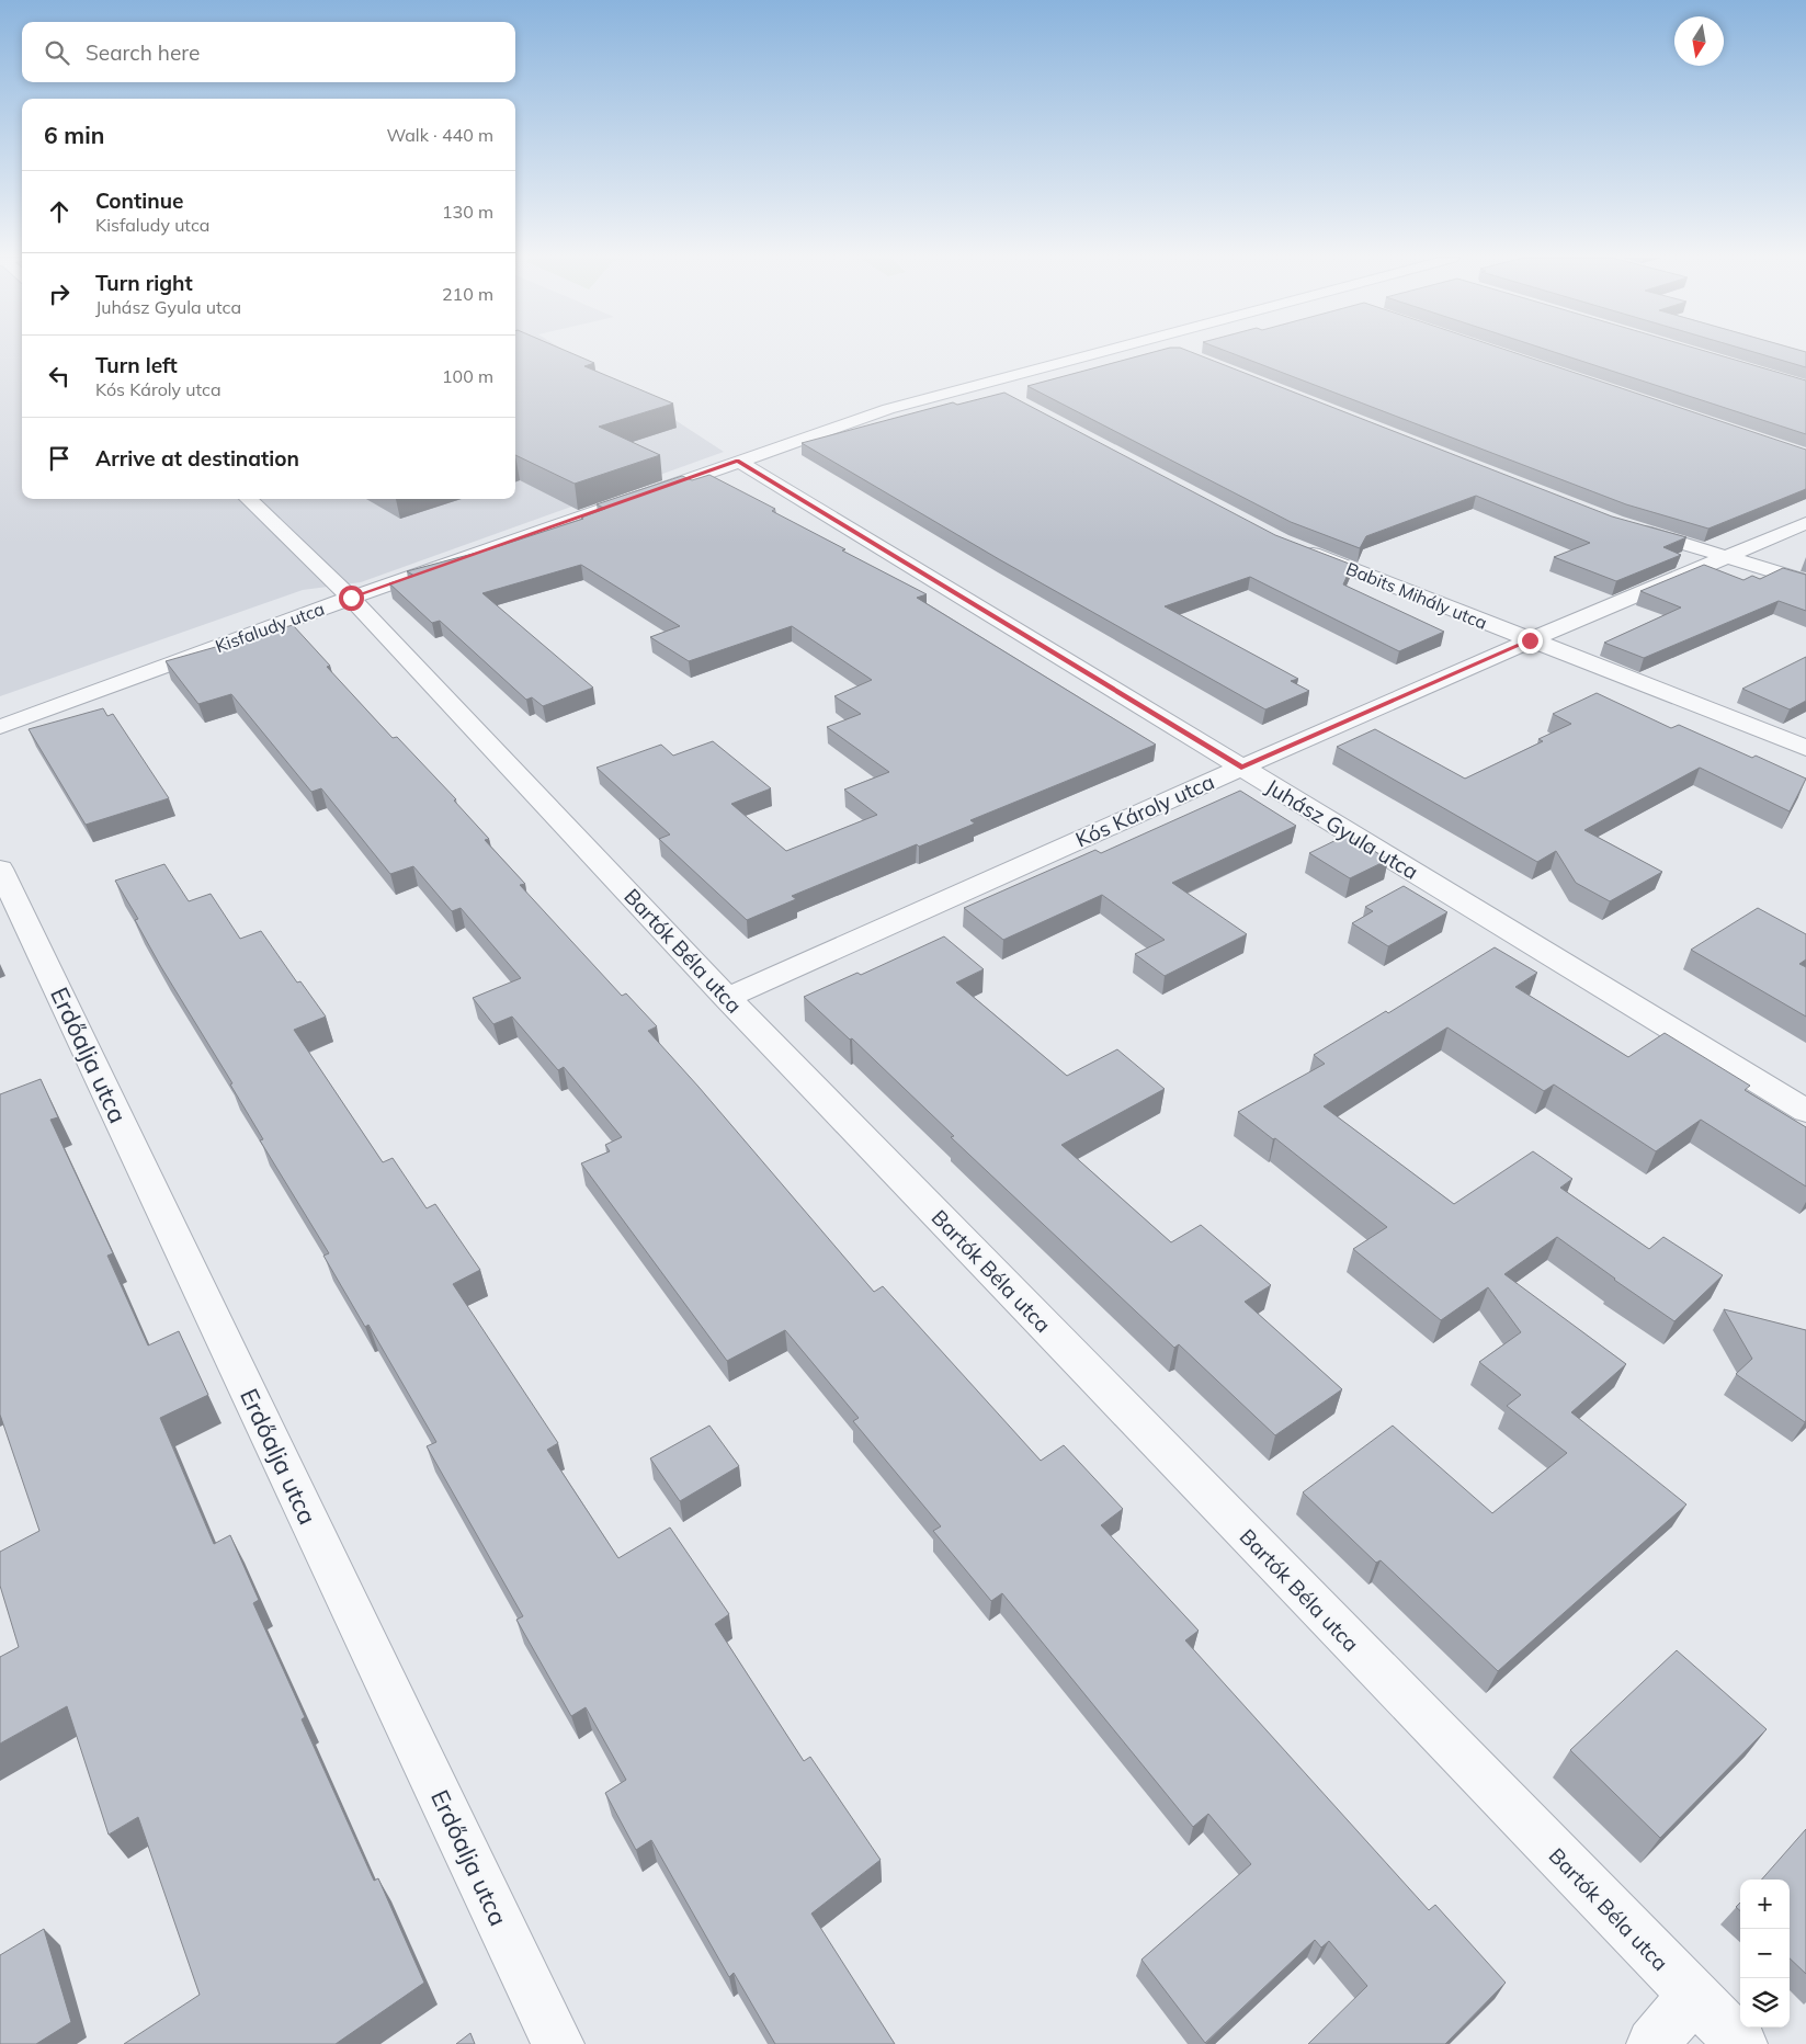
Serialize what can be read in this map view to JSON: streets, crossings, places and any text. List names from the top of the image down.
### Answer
{
  "streets": {
    "street": [
      "Babits Mihály utca",
      "Kisfaludy utca",
      "Kós Károly utca",
      "Juhász Gyula utca",
      "Bartók Béla utca",
      "Erdőalja utca"
    ]
  },
  "crossings": [
    ["Babits Mihály utca", "Kós Károly utca"],
    ["Kisfaludy utca", "Juhász Gyula utca"],
    ["Kisfaludy utca", "Bartók Béla utca"],
    ["Kós Károly utca", "Juhász Gyula utca"],
    ["Kós Károly utca", "Bartók Béla utca"]
  ],
  "north": "bottom",
  "page": {
    "search": "Search here",
    "heading": ["6 min", "Walk · 440 m"],
    "list": [
      ["Continue", "Kisfaludy utca", "130 m"],
      ["Turn right", "Juhász Gyula utca", "210 m"],
      ["Turn left", "Kós Károly utca", "100 m"],
      "Arrive at destination"
    ],
    "map_buttons": ["+", "−"]
  }
}
